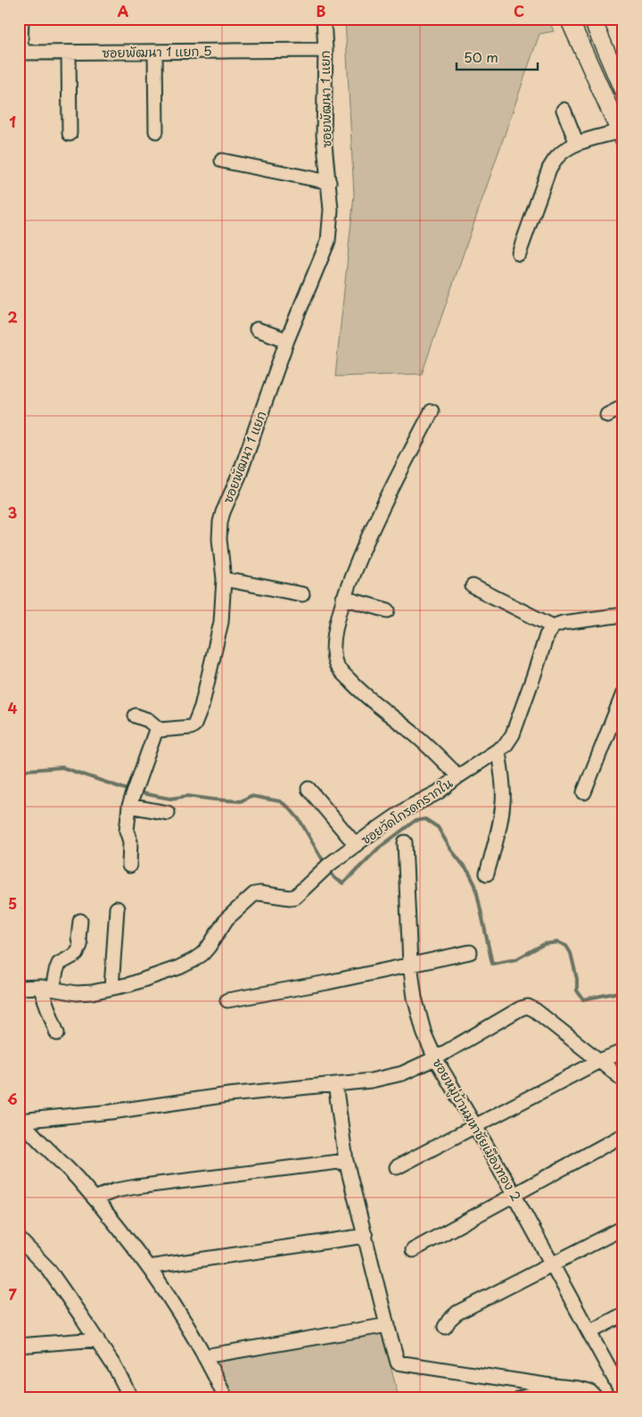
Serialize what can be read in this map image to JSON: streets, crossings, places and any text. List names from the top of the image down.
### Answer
{
  "streets": {
    "street": [
      "ซอยพัฒนา 1 แยก 5",
      "ซอยพัฒนา 1 แยก",
      "ซอยวัดโกรดกรากใน",
      "ซอยหมู่บ้านมหาชัยเมืองทอง 2"
    ]
  },
  "crossings": [
    ["ซอยพัฒนา 1 แยก 5", "ซอยพัฒนา 1 แยก"]
  ],
  "scale_bar": "50 m",
  "grid": {
    "columns": ["A", "B", "C"],
    "rows": [
      "1",
      "2",
      "3",
      "4",
      "5",
      "6",
      "7"
    ]
  }
}
